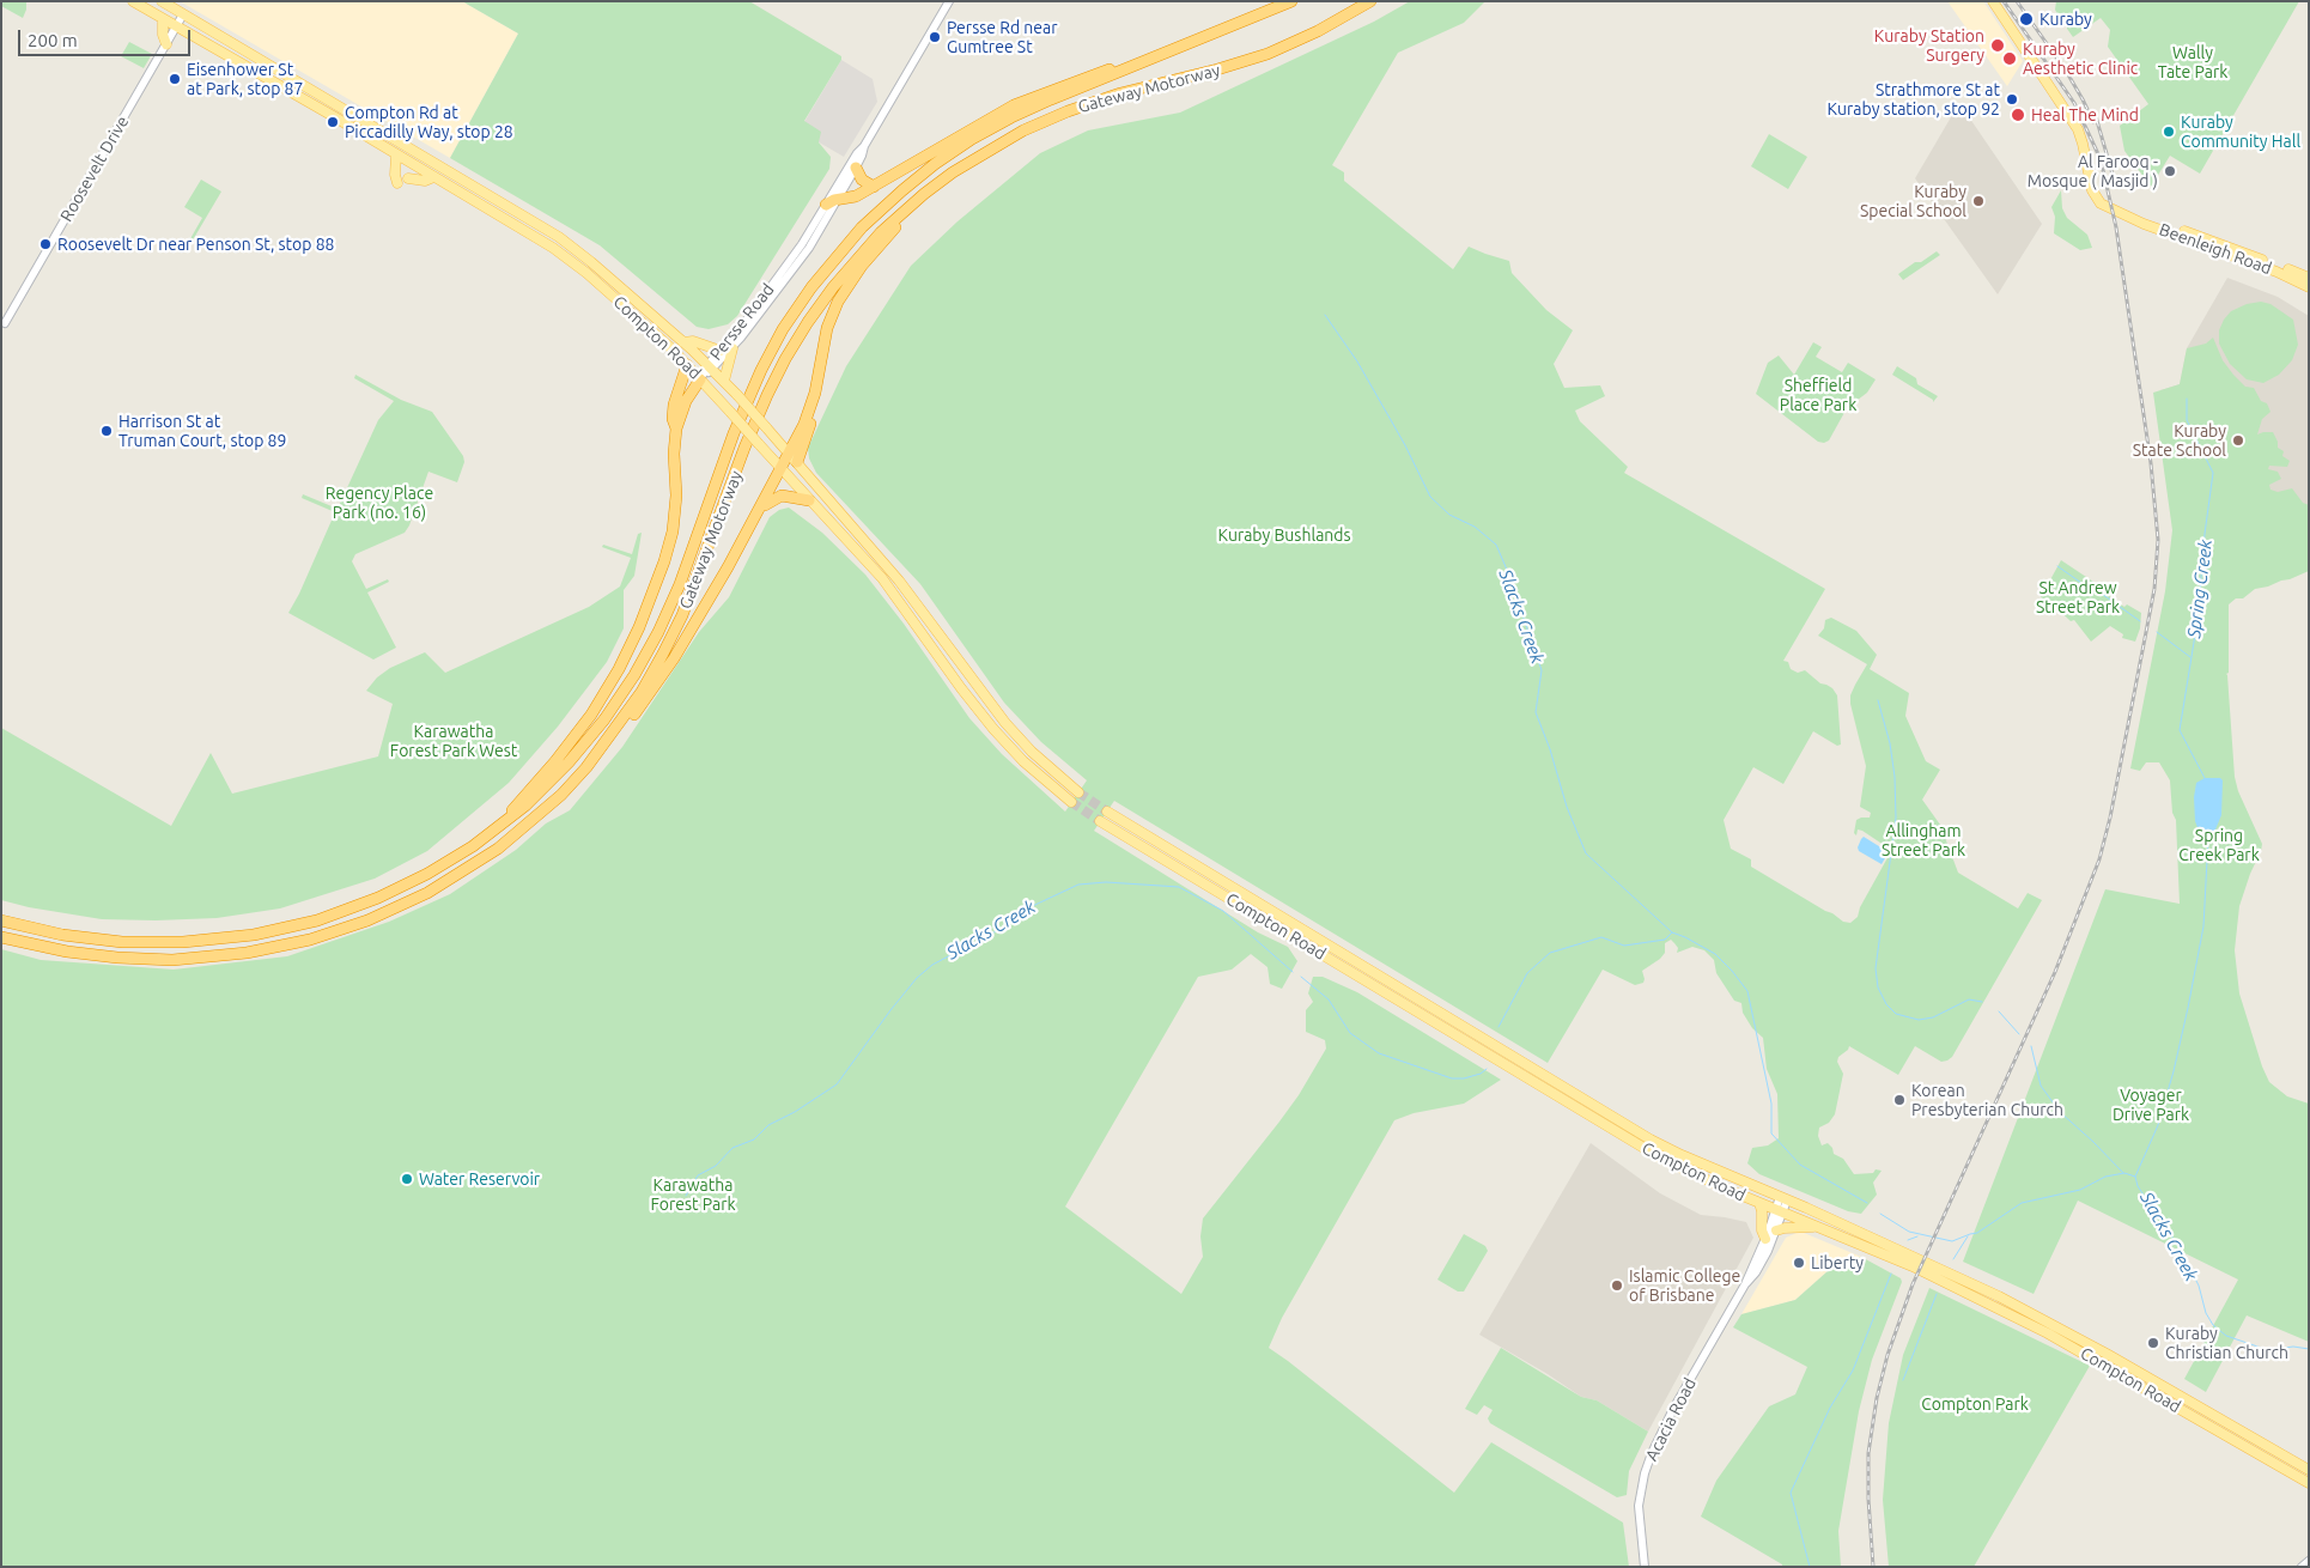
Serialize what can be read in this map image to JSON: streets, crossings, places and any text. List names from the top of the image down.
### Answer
{
  "streets": {
    "highway": ["Gateway Motorway"],
    "main road": ["Beenleigh Road", "Compton Road"],
    "street": ["Roosevelt Drive", "Persse Road", "Acacia Road"]
  },
  "crossings": [
    ["Roosevelt Drive", "Compton Road"],
    ["Persse Road", "Compton Road"],
    ["Compton Road", "Acacia Road"]
  ],
  "water": ["Spring Creek", "Slacks Creek"],
  "parks": [
    "Wally Tate Park",
    "Sheffield Place Park",
    "Regency Place Park (no. 16)",
    "Kuraby Bushlands",
    "St Andrew Street Park",
    "Karawatha Forest Park West",
    "Allingham Street Park",
    "Spring Creek Park",
    "Voyager Drive Park",
    "Karawatha Forest Park",
    "Compton Park"
  ],
  "places": [
    "Kuraby",
    "Persse Rd near Gumtree St",
    "Kuraby Station Surgery",
    "Kuraby Aesthetic Clinic",
    "Eisenhower St at Park, stop 87",
    "Strathmore St at Kuraby station, stop 92",
    "Heal The Mind",
    "Compton Rd at Piccadilly Way, stop 28",
    "Kuraby Community Hall",
    "Al Farooq - Mosque ( Masjid )",
    "Kuraby Special School",
    "Roosevelt Dr near Penson St, stop 88",
    "Harrison St at Truman Court, stop 89",
    "Kuraby State School",
    "Korean Presbyterian Church",
    "Water Reservoir",
    "Liberty",
    "Islamic College of Brisbane",
    "Kuraby Christian Church"
  ],
  "scale_bar": "200 m"
}
